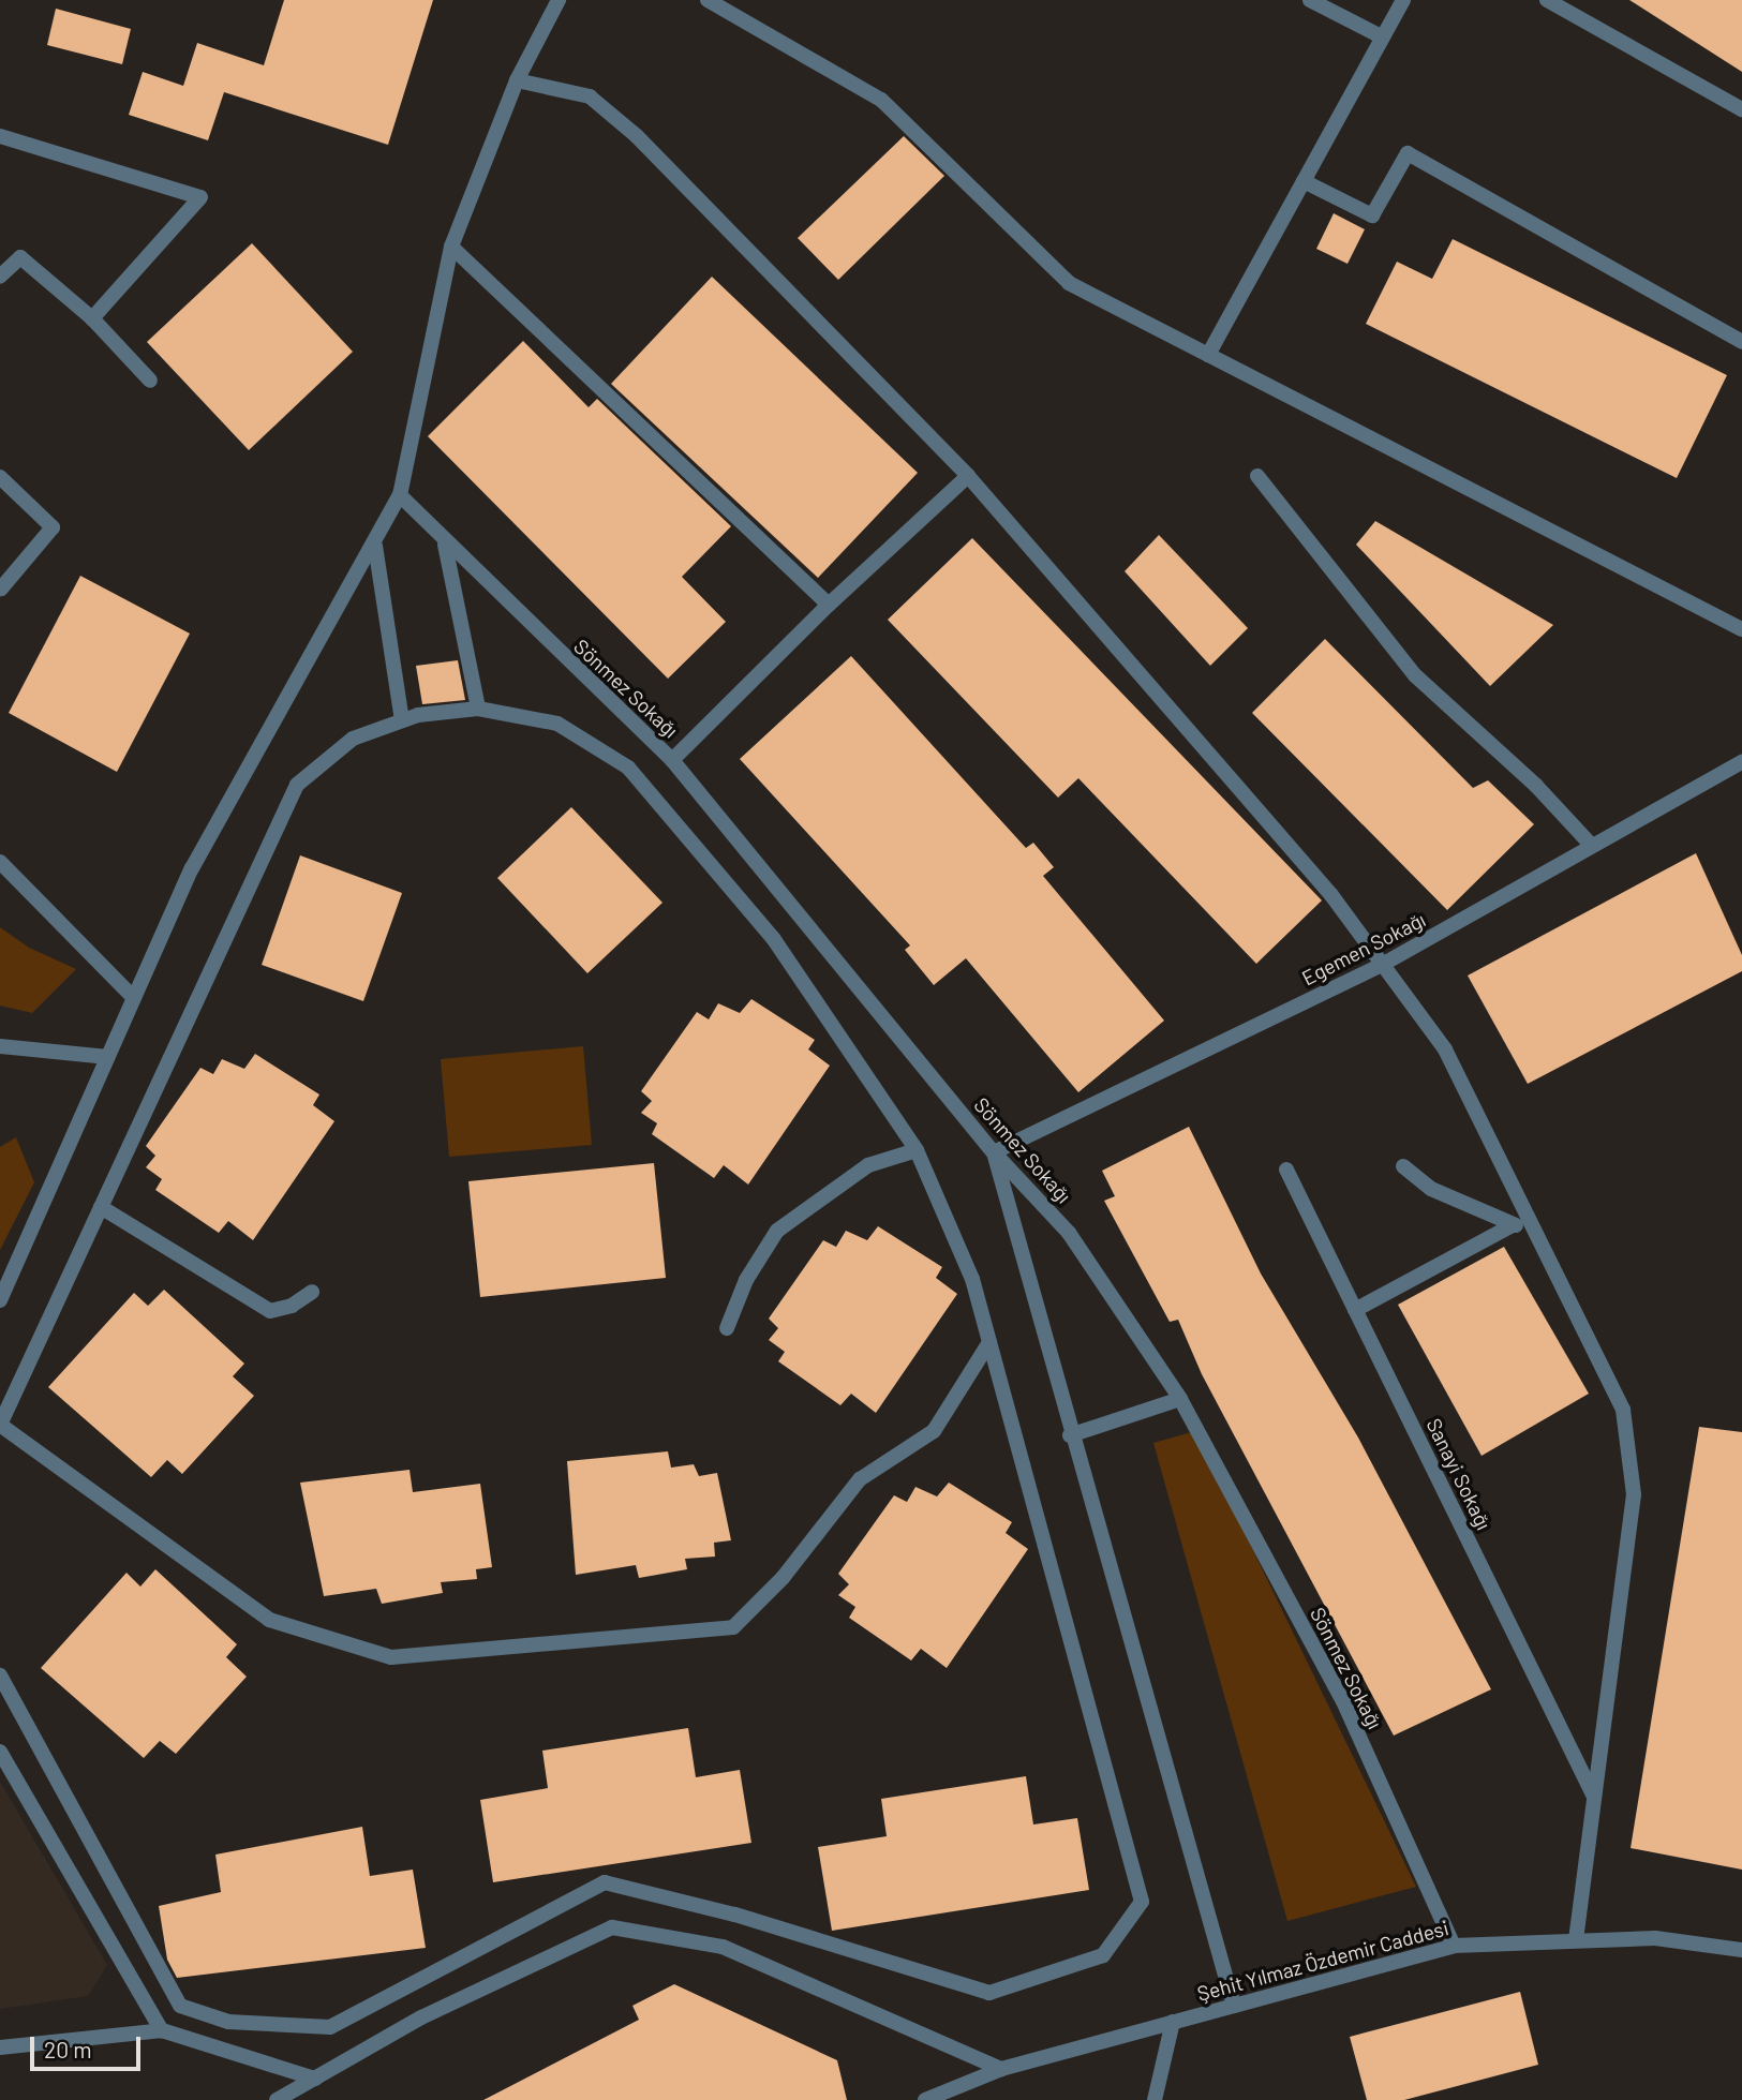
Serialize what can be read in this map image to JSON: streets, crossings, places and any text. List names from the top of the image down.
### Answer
{
  "streets": {
    "street": [
      "Sönmez Sokağı",
      "Egemen Sokağı",
      "Sanayi Sokağı",
      "Şehit Yılmaz Özdemir Caddesi"
    ]
  },
  "crossings": [
    ["Sönmez Sokağı", "Egemen Sokağı"],
    ["Sönmez Sokağı", "Şehit Yılmaz Özdemir Caddesi"]
  ],
  "scale_bar": "20 m"
}
